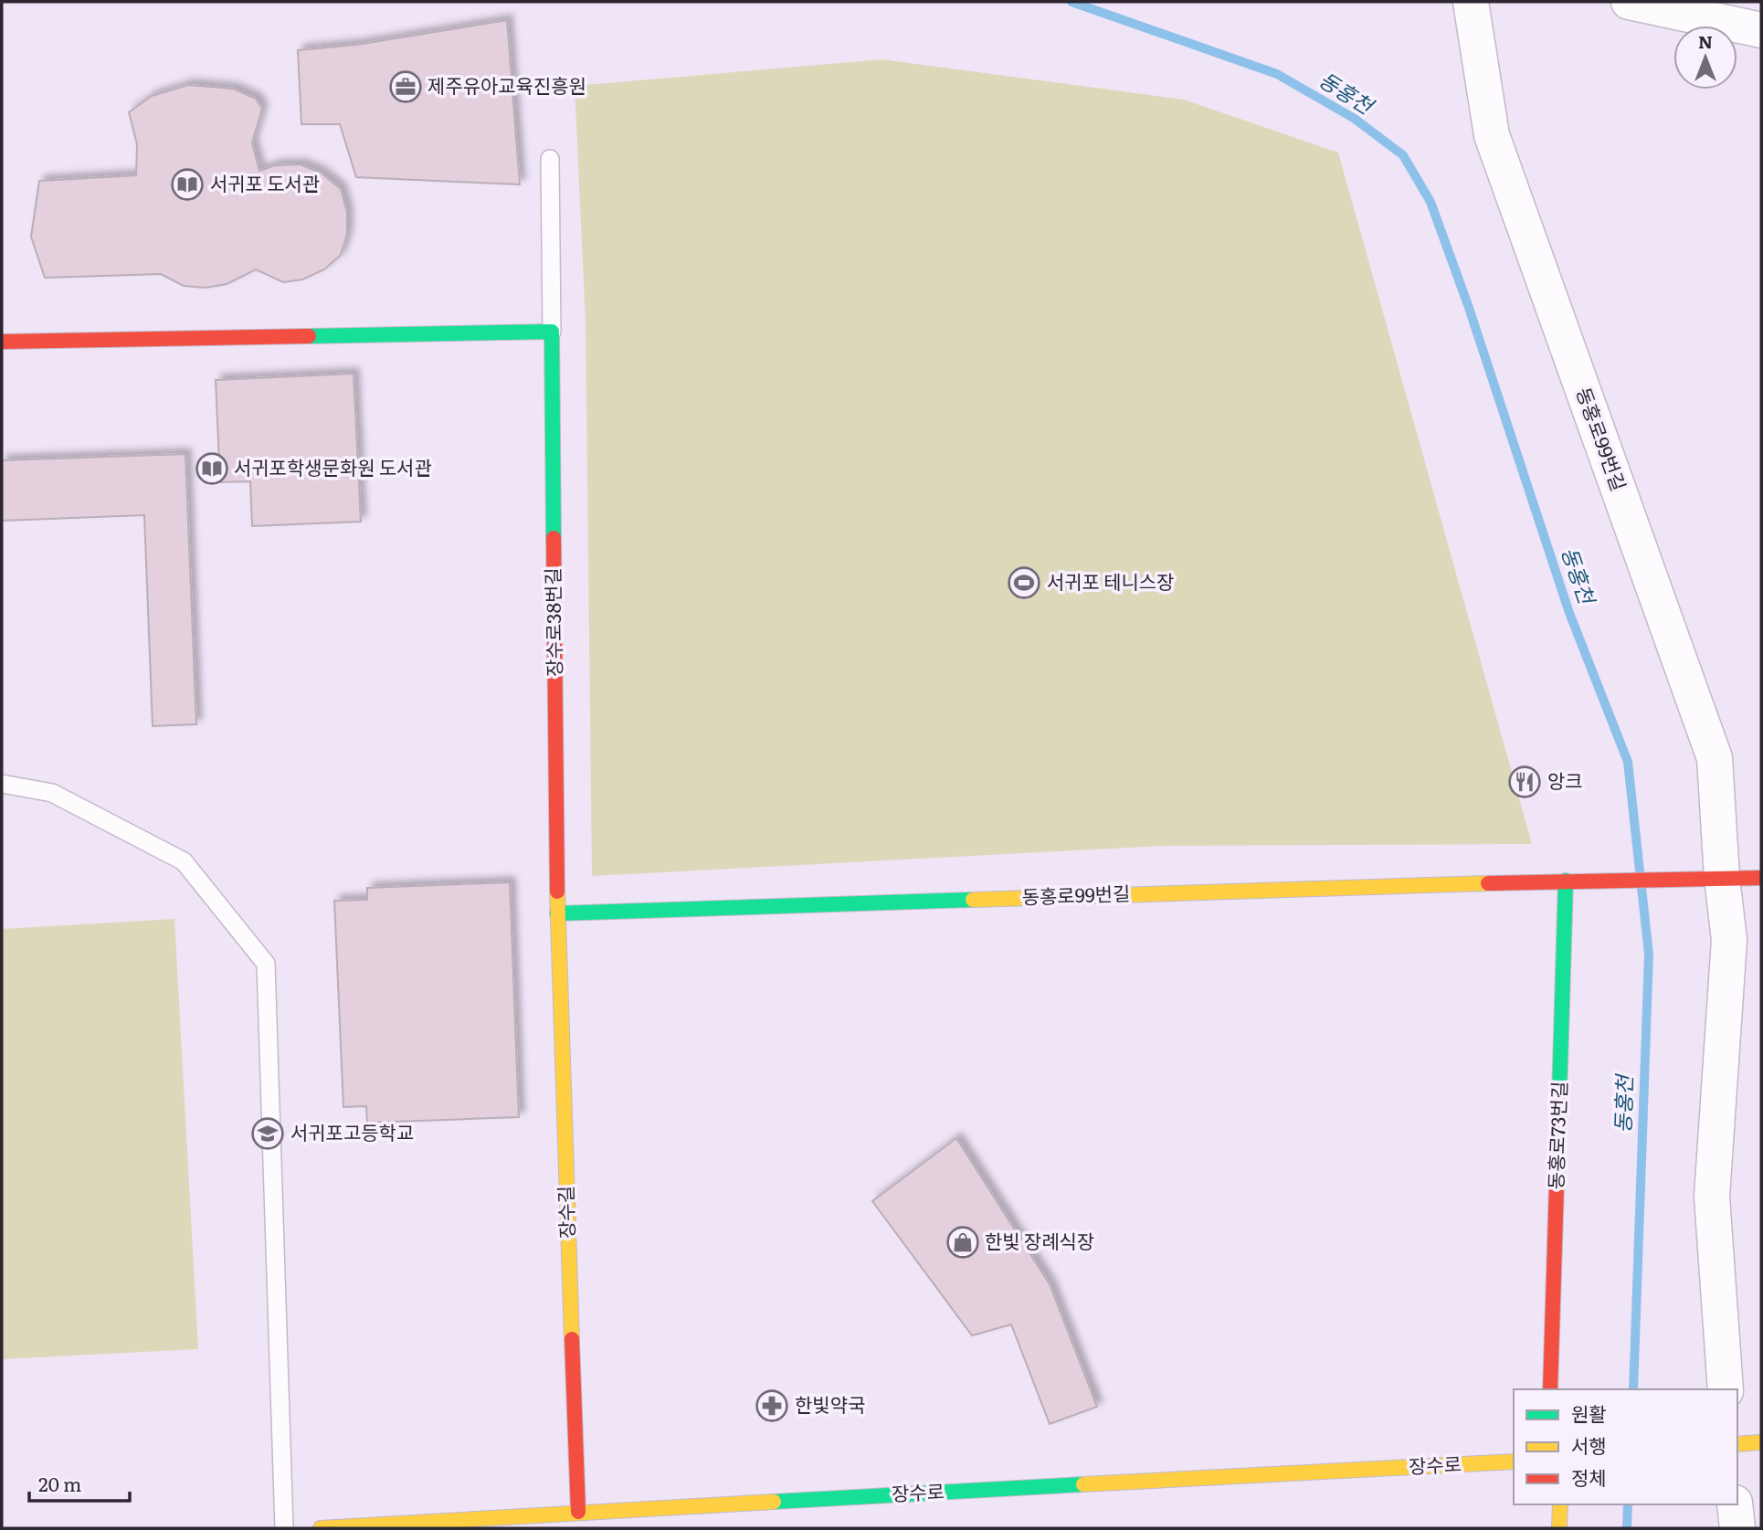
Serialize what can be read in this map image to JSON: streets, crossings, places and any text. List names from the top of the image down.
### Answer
{
  "streets": {
    "street": [
      "동홍로99번길",
      "장수로38번길",
      "동홍로73번길",
      "장수길",
      "장수로"
    ]
  },
  "crossings": [
    ["동홍로99번길", "장수로38번길"],
    ["동홍로99번길", "동홍로73번길"],
    ["동홍로99번길", "장수길"],
    ["장수로38번길", "장수길"],
    ["장수길", "장수로"]
  ],
  "water": ["동홍천"],
  "places": {
    "office": ["제주유아교육진흥원"],
    "library": ["서귀포 도서관", "서귀포학생문화원 도서관"],
    "sports": ["서귀포 테니스장"],
    "restaurant": ["앙크"],
    "school or university": ["서귀포고등학교"],
    "shop": ["한빛 장례식장"],
    "pharmacy": ["한빛약국"]
  },
  "legend": ["원활", "서행", "정체"],
  "scale_bar": "20 m",
  "north": "top"
}
